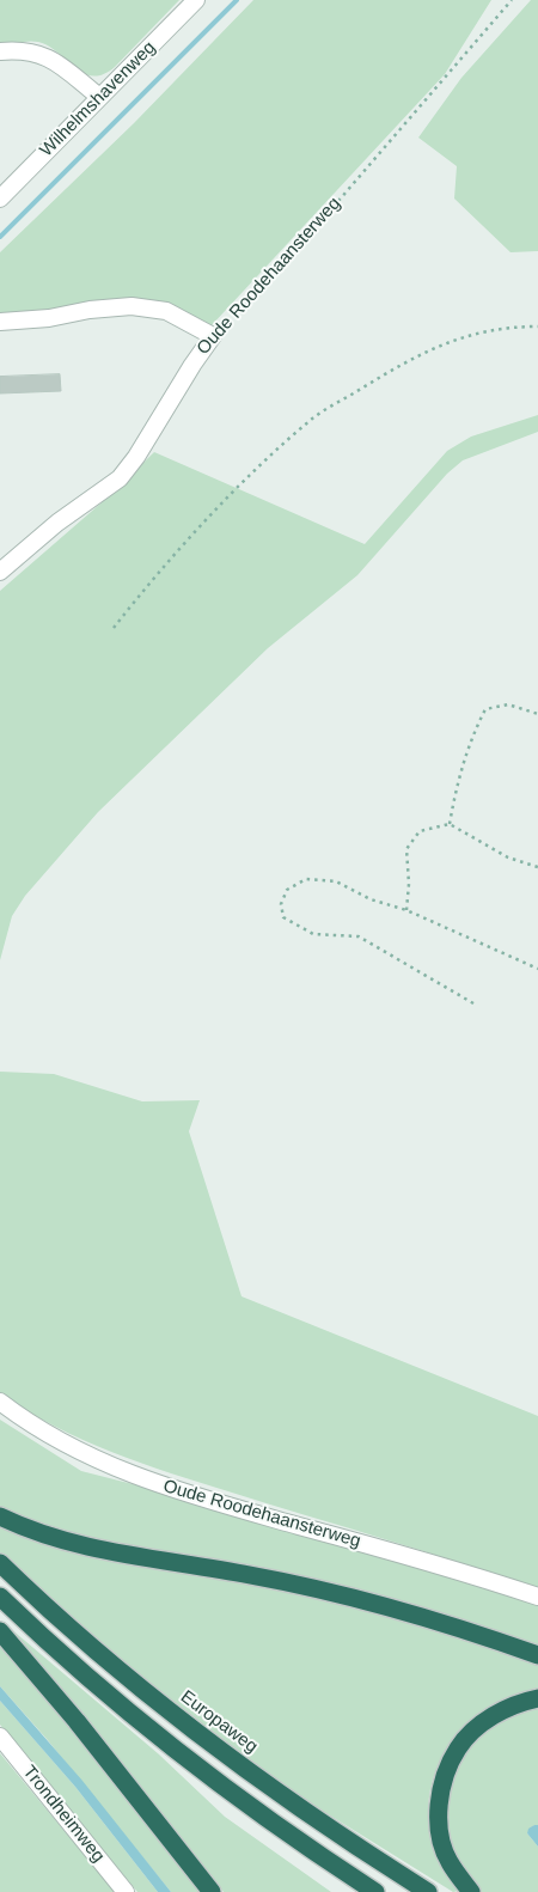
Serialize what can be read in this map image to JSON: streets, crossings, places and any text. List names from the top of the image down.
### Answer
{
  "streets": {
    "highway": ["Europaweg"],
    "street": ["Wilhelmshavenweg", "Oude Roodehaansterweg", "Trondheimweg"]
  }
}
